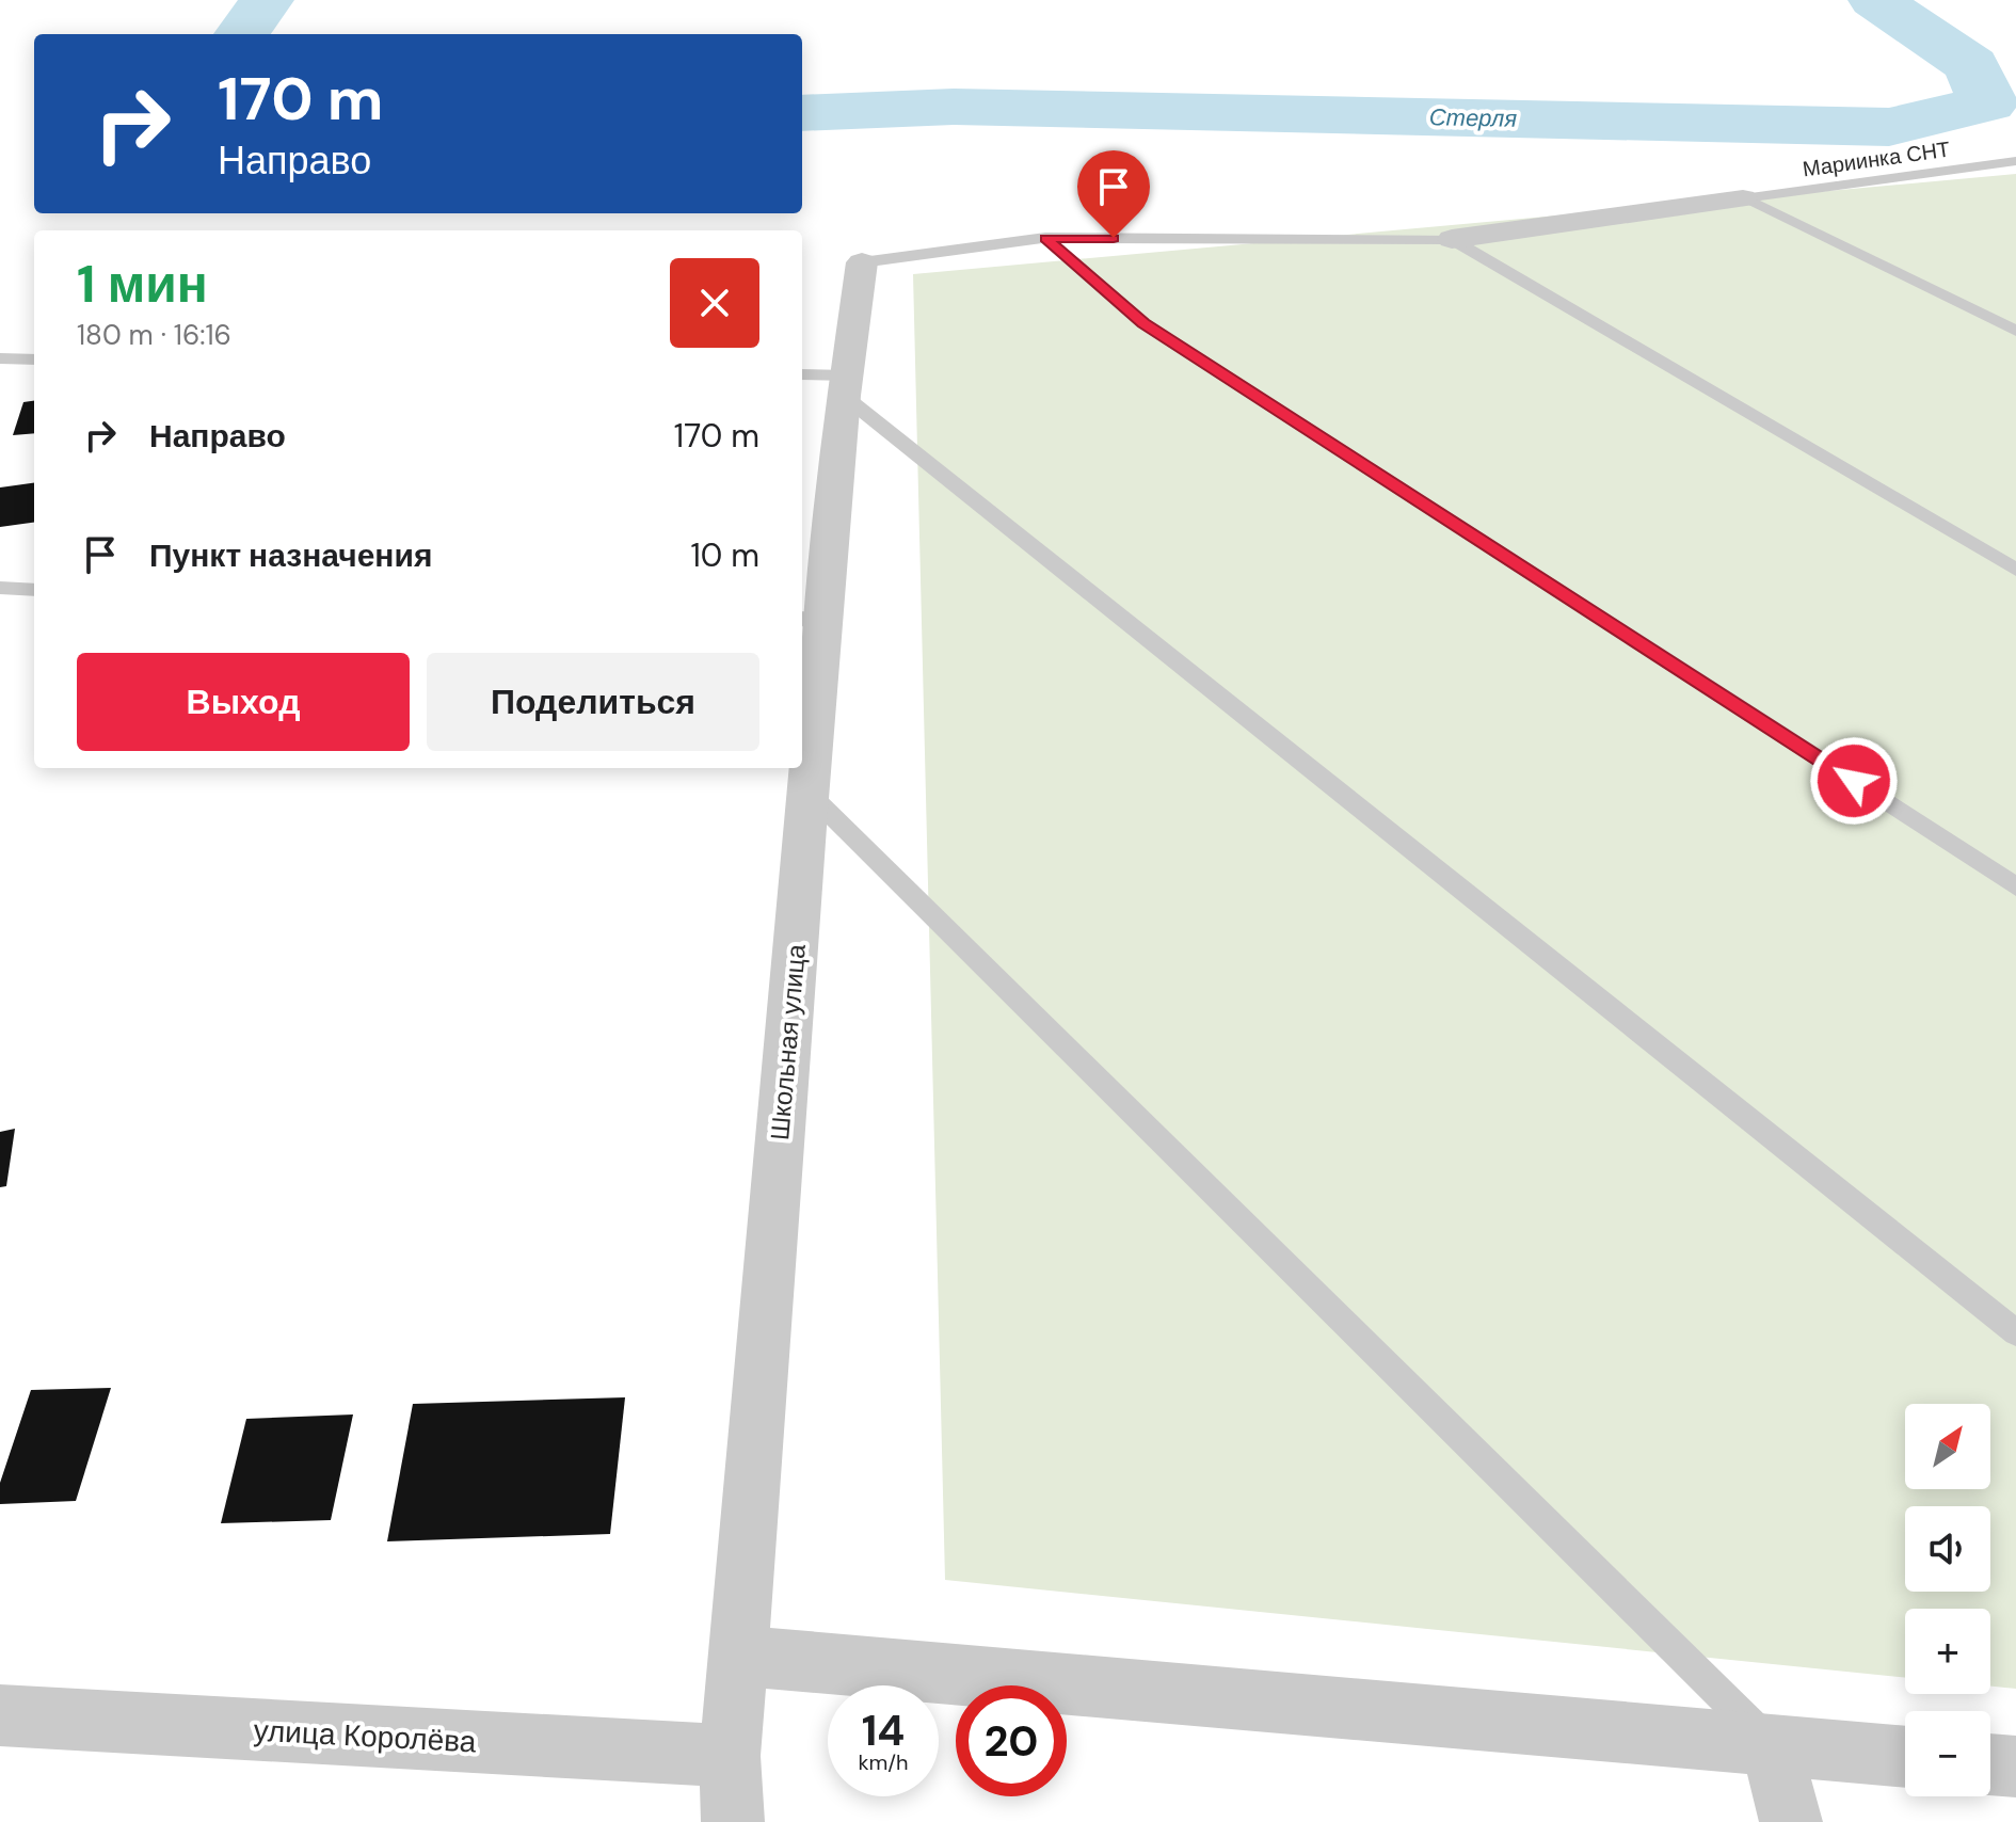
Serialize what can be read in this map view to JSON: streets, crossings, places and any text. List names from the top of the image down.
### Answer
{
  "streets": {
    "street": ["Школьная улица", "улица Королёва"],
    "lane": ["Мариинка СНТ"]
  },
  "crossings": [
    ["Школьная улица", "улица Королёва"]
  ],
  "water": ["Стерля"],
  "north": "top right",
  "page": {
    "turn": ["170 m", "Направо"],
    "heading": ["1 мин", "180 m · 16:16"],
    "list": [
      {
        "name": "Направо",
        "value": "170 m"
      },
      {
        "name": "Пункт назначения",
        "value": "10 m"
      }
    ],
    "buttons": ["Выход", "Поделиться"],
    "map_buttons": ["+", "−"],
    "speed": "14 km/h",
    "limit": "20"
  }
}
